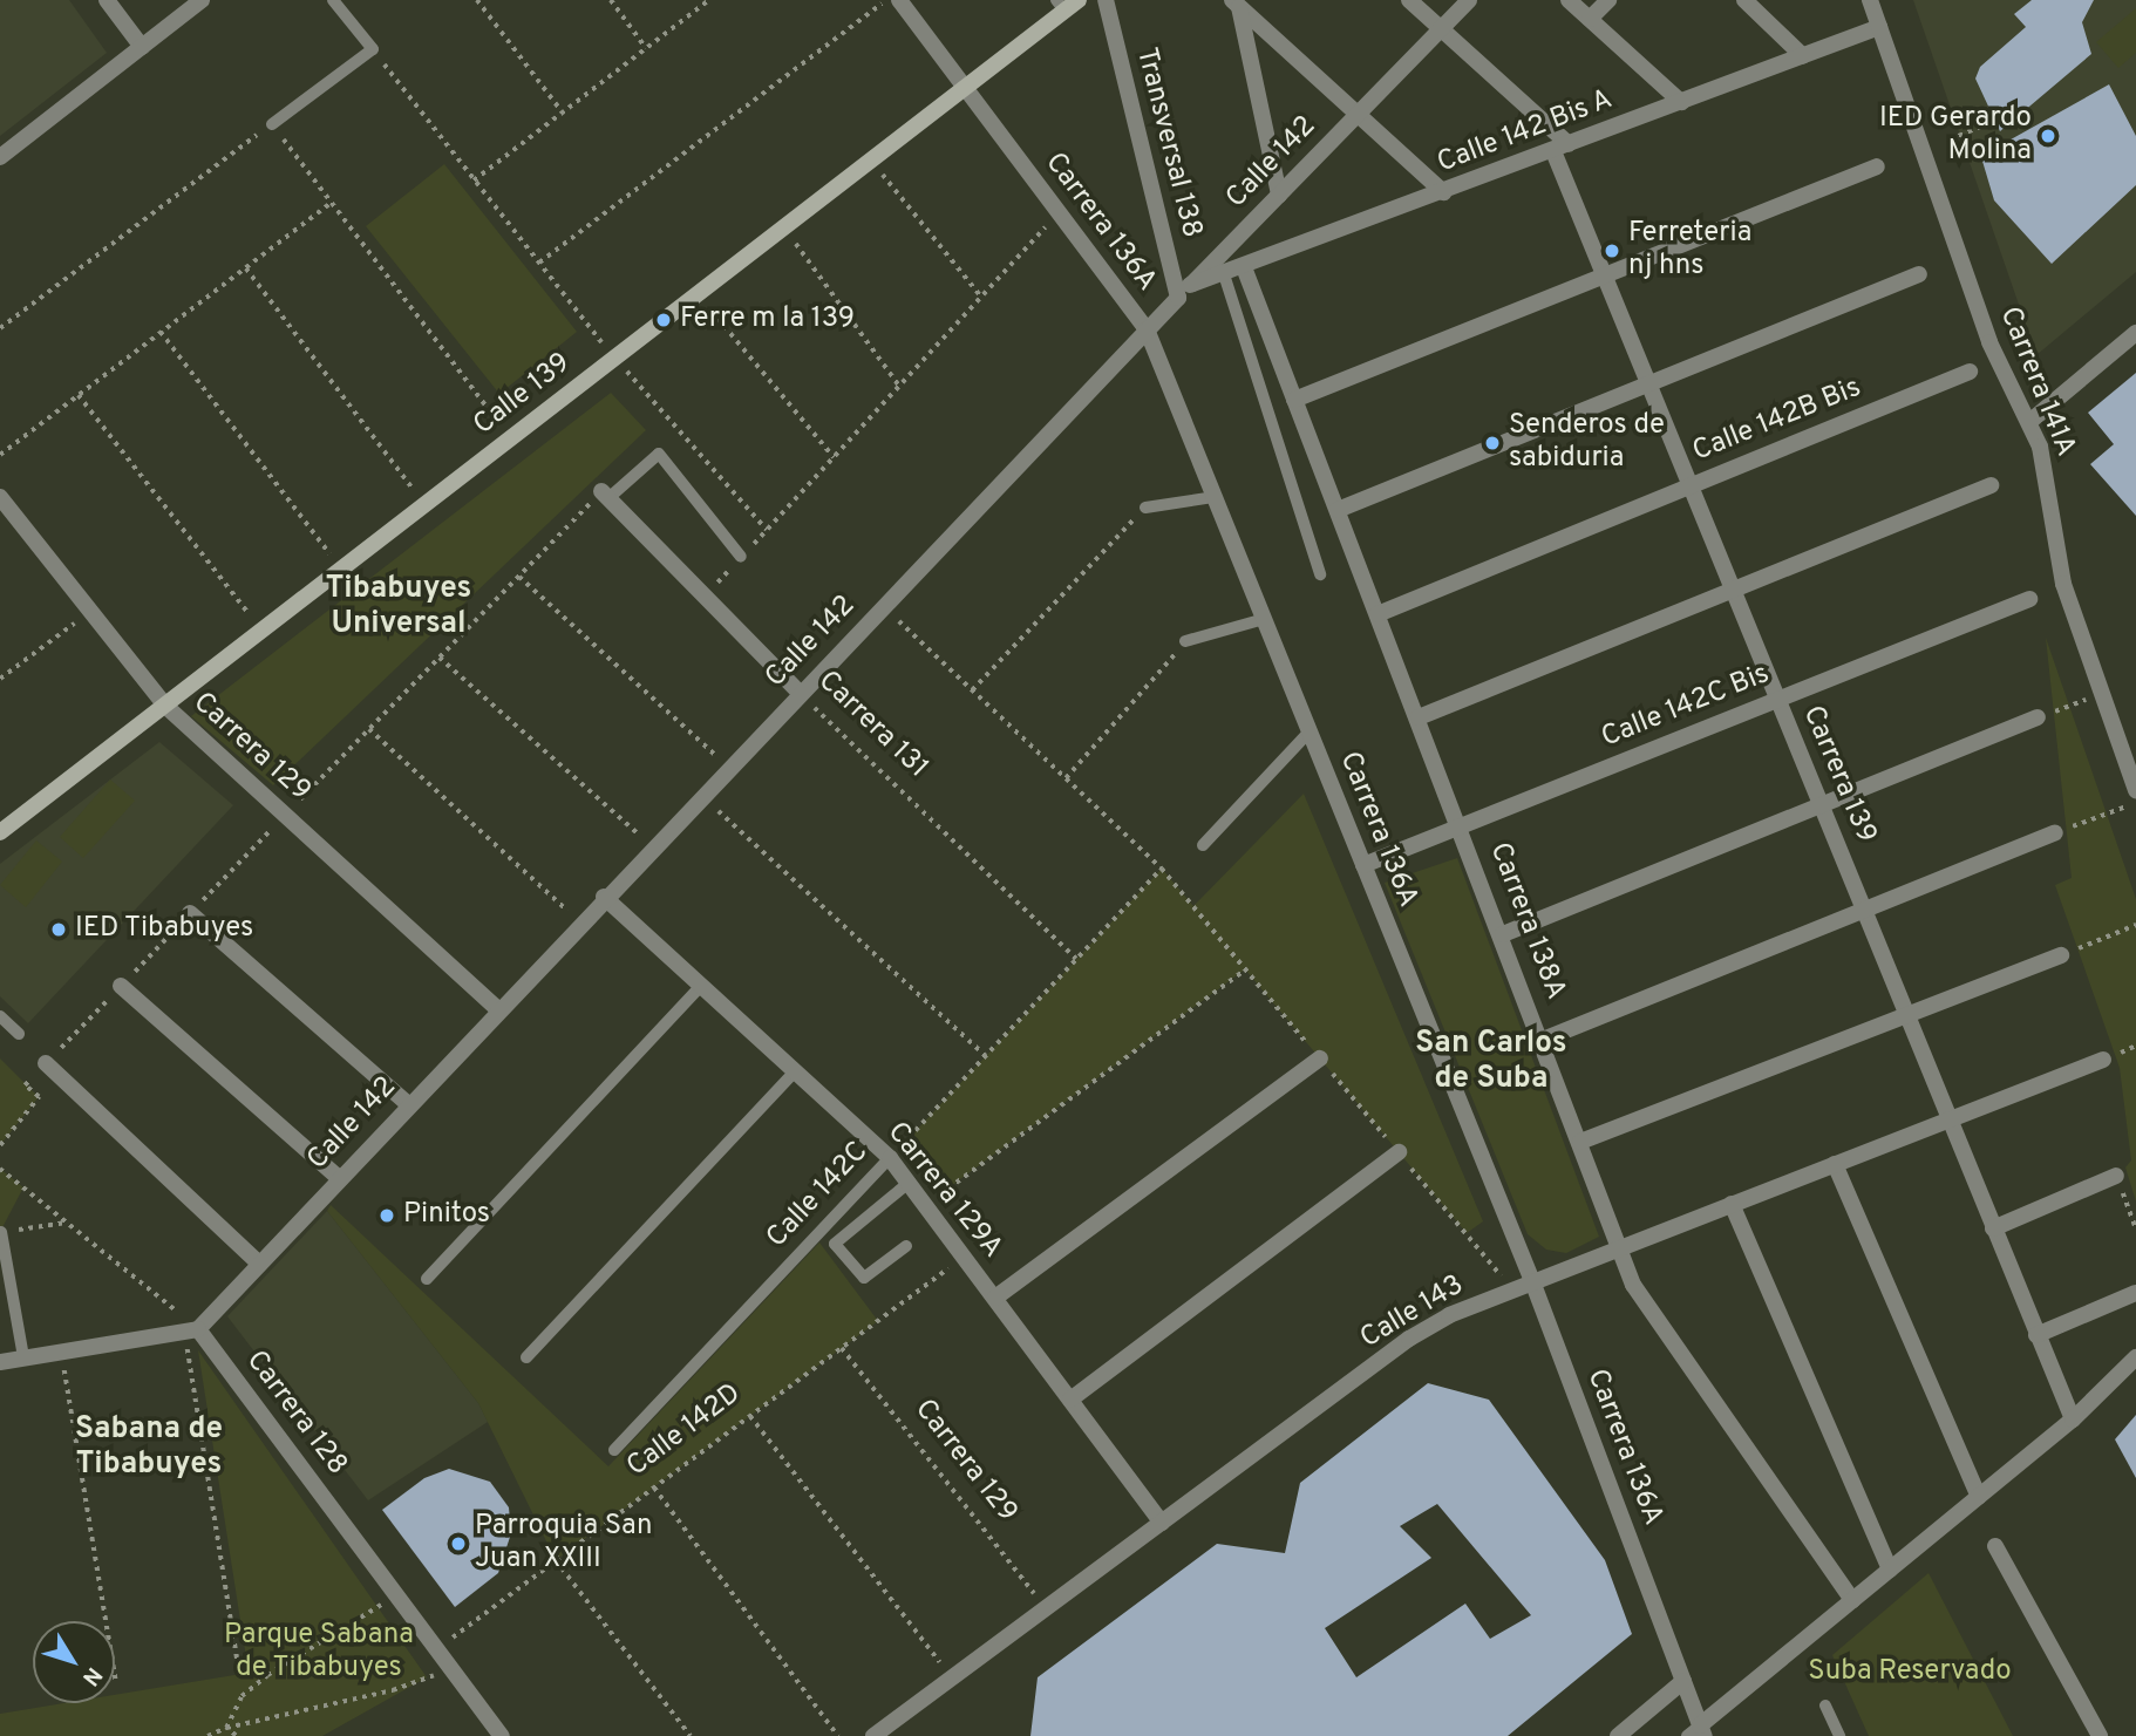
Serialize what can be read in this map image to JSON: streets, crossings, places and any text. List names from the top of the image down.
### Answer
{
  "streets": {
    "main road": ["Calle 139"],
    "street": [
      "Calle 142 Bis A",
      "Transversal 138",
      "Calle 142",
      "Carrera 136A",
      "Carrera 141A",
      "Calle 142B Bis",
      "Calle 142C Bis",
      "Carrera 131",
      "Carrera 129",
      "Carrera 139",
      "Carrera 138A",
      "Carrera 129A",
      "Calle 143",
      "Carrera 128"
    ],
    "lane": ["Calle 142C"],
    "path": ["Calle 142D"]
  },
  "crossings": [
    ["Calle 142 Bis A", "Transversal 138"],
    ["Calle 142 Bis A", "Calle 142"],
    ["Calle 142 Bis A", "Carrera 141A"],
    ["Calle 142 Bis A", "Carrera 139"],
    ["Calle 142 Bis A", "Carrera 138A"],
    ["Transversal 138", "Calle 142"],
    ["Calle 142", "Carrera 136A"],
    ["Calle 142", "Carrera 131"],
    ["Calle 142", "Carrera 129"],
    ["Calle 142", "Carrera 139"],
    ["Calle 142", "Carrera 129A"],
    ["Calle 142", "Carrera 128"],
    ["Carrera 136A", "Calle 139"],
    ["Carrera 136A", "Calle 142C Bis"],
    ["Carrera 136A", "Calle 143"],
    ["Calle 139", "Carrera 129"],
    ["Calle 142B Bis", "Carrera 139"],
    ["Calle 142B Bis", "Carrera 138A"],
    ["Calle 142C Bis", "Carrera 139"],
    ["Calle 142C Bis", "Carrera 138A"],
    ["Carrera 131", "Calle 142C"],
    ["Carrera 129", "Calle 143"],
    ["Carrera 129", "Calle 142D"],
    ["Carrera 139", "Calle 143"],
    ["Carrera 138A", "Calle 143"],
    ["Carrera 129A", "Calle 142C"],
    ["Carrera 129A", "Calle 143"],
    ["Carrera 129A", "Calle 142D"],
    ["Carrera 128", "Calle 142D"]
  ],
  "districts": ["Tibabuyes Universal", "San Carlos de Suba", "Sabana de Tibabuyes"],
  "parks": ["Parque Sabana de Tibabuyes", "Suba Reservado"],
  "places": [
    "IED Gerardo Molina",
    "Ferreteria nj hns",
    "Ferre m la 139",
    "Senderos de sabiduria",
    "IED Tibabuyes",
    "Pinitos",
    "Parroquia San Juan XXIII"
  ],
  "north": "bottom right"
}
